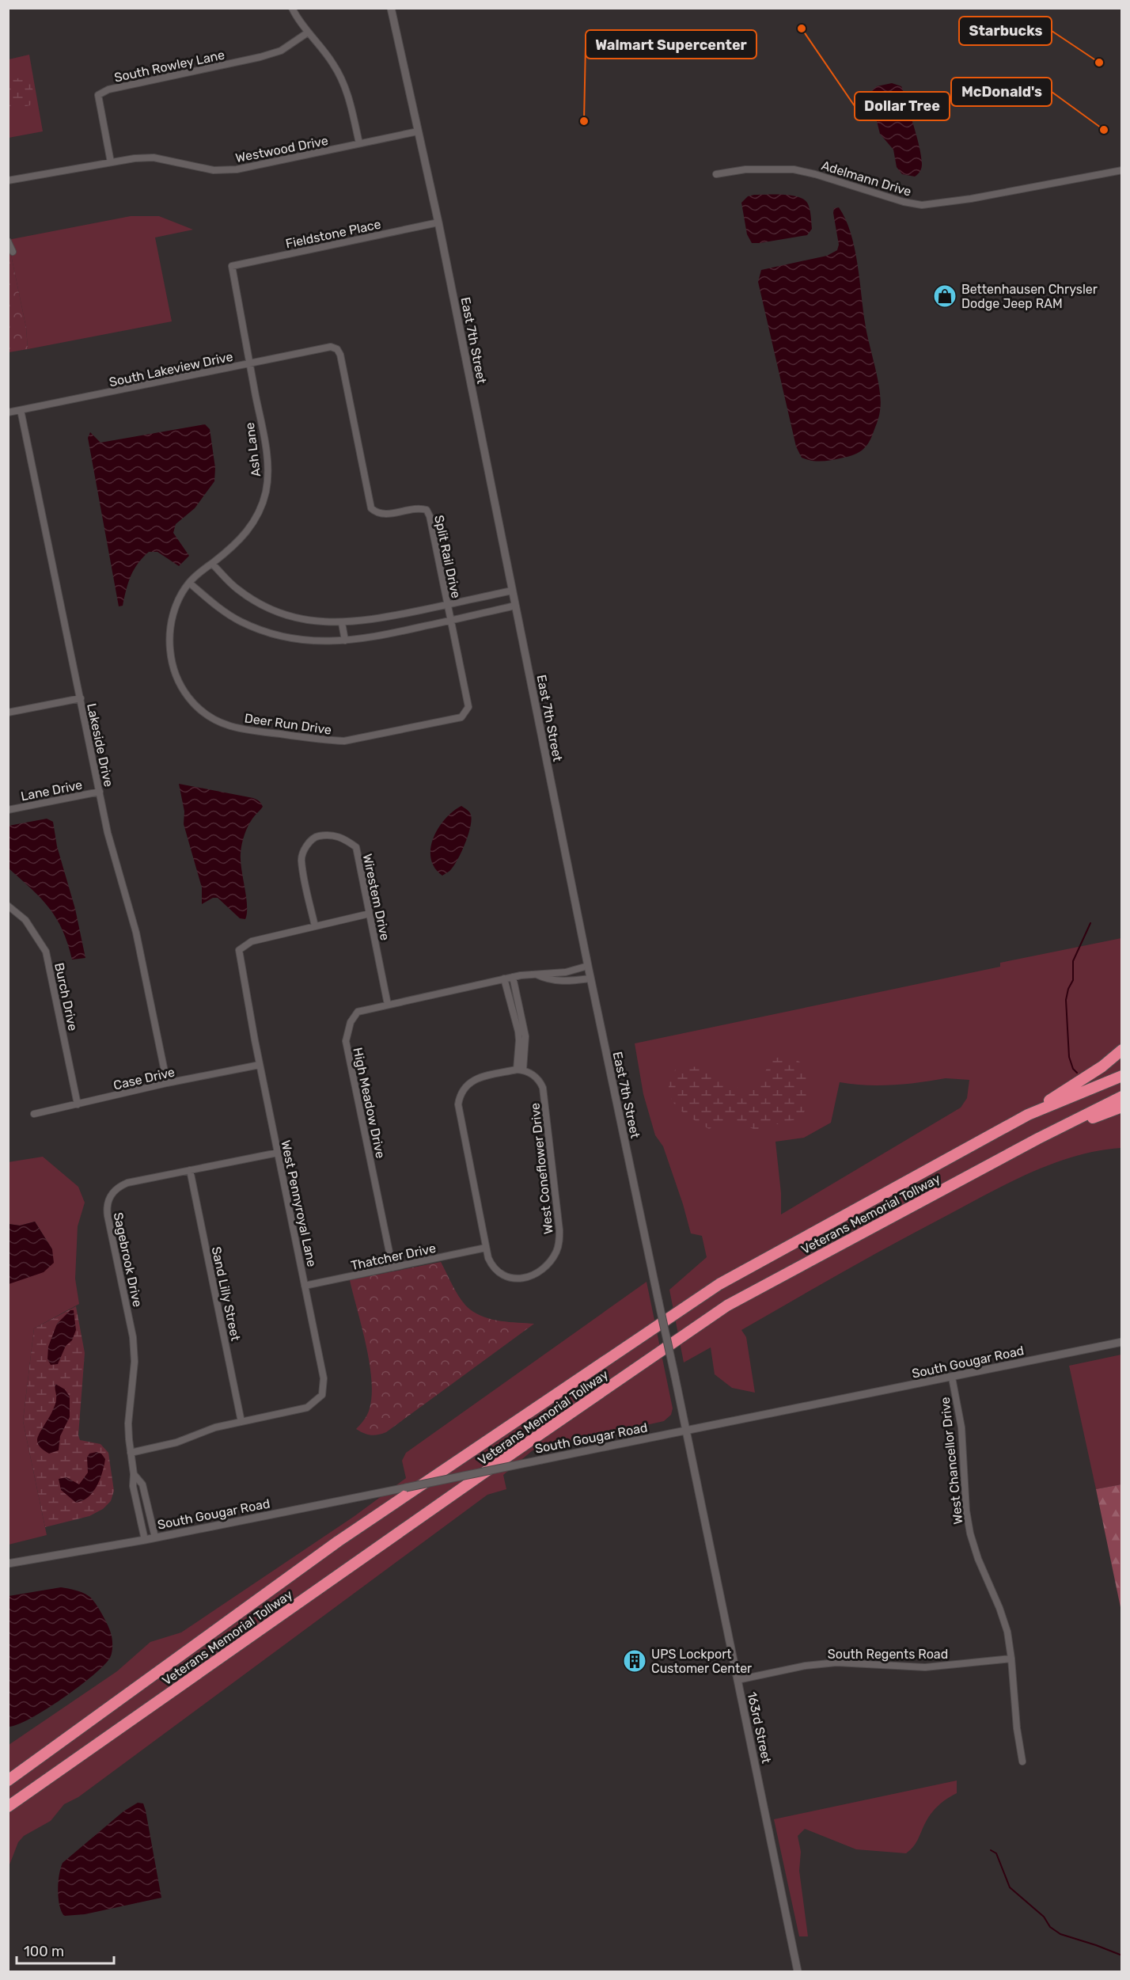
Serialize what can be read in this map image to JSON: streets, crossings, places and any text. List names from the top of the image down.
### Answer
{
  "streets": {
    "highway": ["Veterans Memorial Tollway"],
    "street": [
      "South Rowley Lane",
      "Westwood Drive",
      "Adelmann Drive",
      "Fieldstone Place",
      "East 7th Street",
      "South Lakeview Drive",
      "Ash Lane",
      "Split Rail Drive",
      "Deer Run Drive",
      "Lakeside Drive",
      "Lane Drive",
      "Wirestem Drive",
      "Burch Drive",
      "Case Drive",
      "High Meadow Drive",
      "West Coneflower Drive",
      "West Pennyroyal Lane",
      "Thatcher Drive",
      "Sagebrook Drive",
      "Sand Lilly Street",
      "South Gougar Road",
      "West Chancellor Drive",
      "South Regents Road",
      "163rd Street"
    ]
  },
  "crossings": [
    ["South Rowley Lane", "Westwood Drive"],
    ["Westwood Drive", "East 7th Street"],
    ["Fieldstone Place", "East 7th Street"],
    ["Fieldstone Place", "Ash Lane"],
    ["East 7th Street", "High Meadow Drive"],
    ["East 7th Street", "South Gougar Road"],
    ["East 7th Street", "163rd Street"],
    ["South Lakeview Drive", "Ash Lane"],
    ["South Lakeview Drive", "Split Rail Drive"],
    ["South Lakeview Drive", "Lakeside Drive"],
    ["Ash Lane", "Deer Run Drive"],
    ["Split Rail Drive", "Deer Run Drive"],
    ["Lakeside Drive", "Lane Drive"],
    ["Lakeside Drive", "Case Drive"],
    ["Wirestem Drive", "High Meadow Drive"],
    ["Wirestem Drive", "West Pennyroyal Lane"],
    ["Burch Drive", "Case Drive"],
    ["Case Drive", "West Pennyroyal Lane"],
    ["High Meadow Drive", "Thatcher Drive"],
    ["West Coneflower Drive", "Thatcher Drive"],
    ["West Pennyroyal Lane", "Thatcher Drive"],
    ["West Pennyroyal Lane", "Sagebrook Drive"],
    ["West Pennyroyal Lane", "Sand Lilly Street"],
    ["Sagebrook Drive", "Sand Lilly Street"],
    ["Sagebrook Drive", "South Gougar Road"],
    ["South Gougar Road", "West Chancellor Drive"],
    ["South Gougar Road", "163rd Street"],
    ["West Chancellor Drive", "South Regents Road"],
    ["South Regents Road", "163rd Street"]
  ],
  "places": {
    "other": [
      "Dollar Tree",
      "Starbucks",
      "Walmart Supercenter",
      "McDonald's"
    ],
    "shop": ["Bettenhausen Chrysler Dodge Jeep RAM"],
    "building": ["UPS Lockport Customer Center"]
  },
  "scale_bar": "100 m"
}
